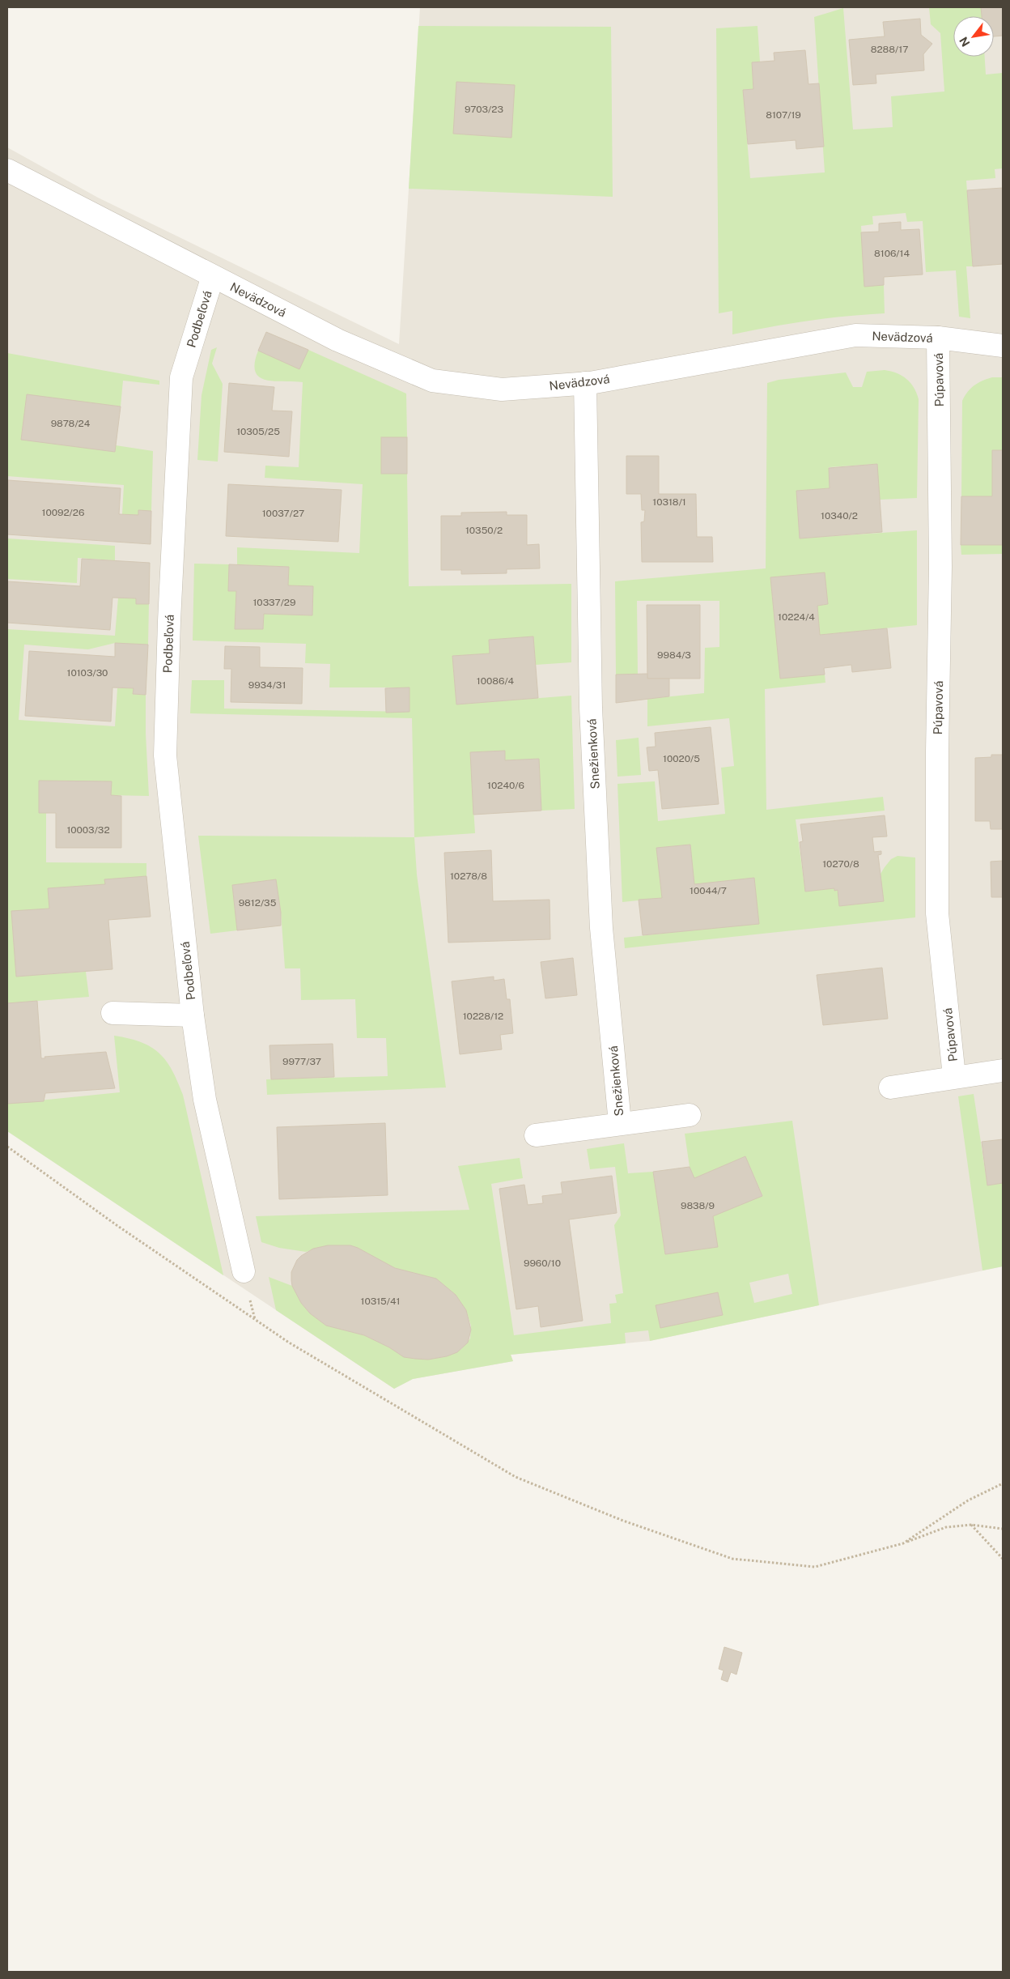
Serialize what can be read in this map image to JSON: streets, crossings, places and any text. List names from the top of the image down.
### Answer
{
  "streets": {
    "street": [
      "Nevädzová",
      "Podbeľová",
      "Púpavová",
      "Snežienková"
    ]
  },
  "crossings": [
    ["Nevädzová", "Podbeľová"],
    ["Nevädzová", "Púpavová"],
    ["Nevädzová", "Snežienková"]
  ],
  "house_numbers": [
    "8288/17",
    "9703/23",
    "8107/19",
    "8106/14",
    "9878/24",
    "10305/25",
    "10318/1",
    "10092/26",
    "10037/27",
    "10340/2",
    "10350/2",
    "10337/29",
    "10224/4",
    "9984/3",
    "10103/30",
    "10086/4",
    "9934/31",
    "10020/5",
    "10240/6",
    "10003/32",
    "10270/8",
    "10278/8",
    "10044/7",
    "9812/35",
    "10228/12",
    "9977/37",
    "9838/9",
    "9960/10",
    "10315/41"
  ],
  "north": "bottom left"
}
